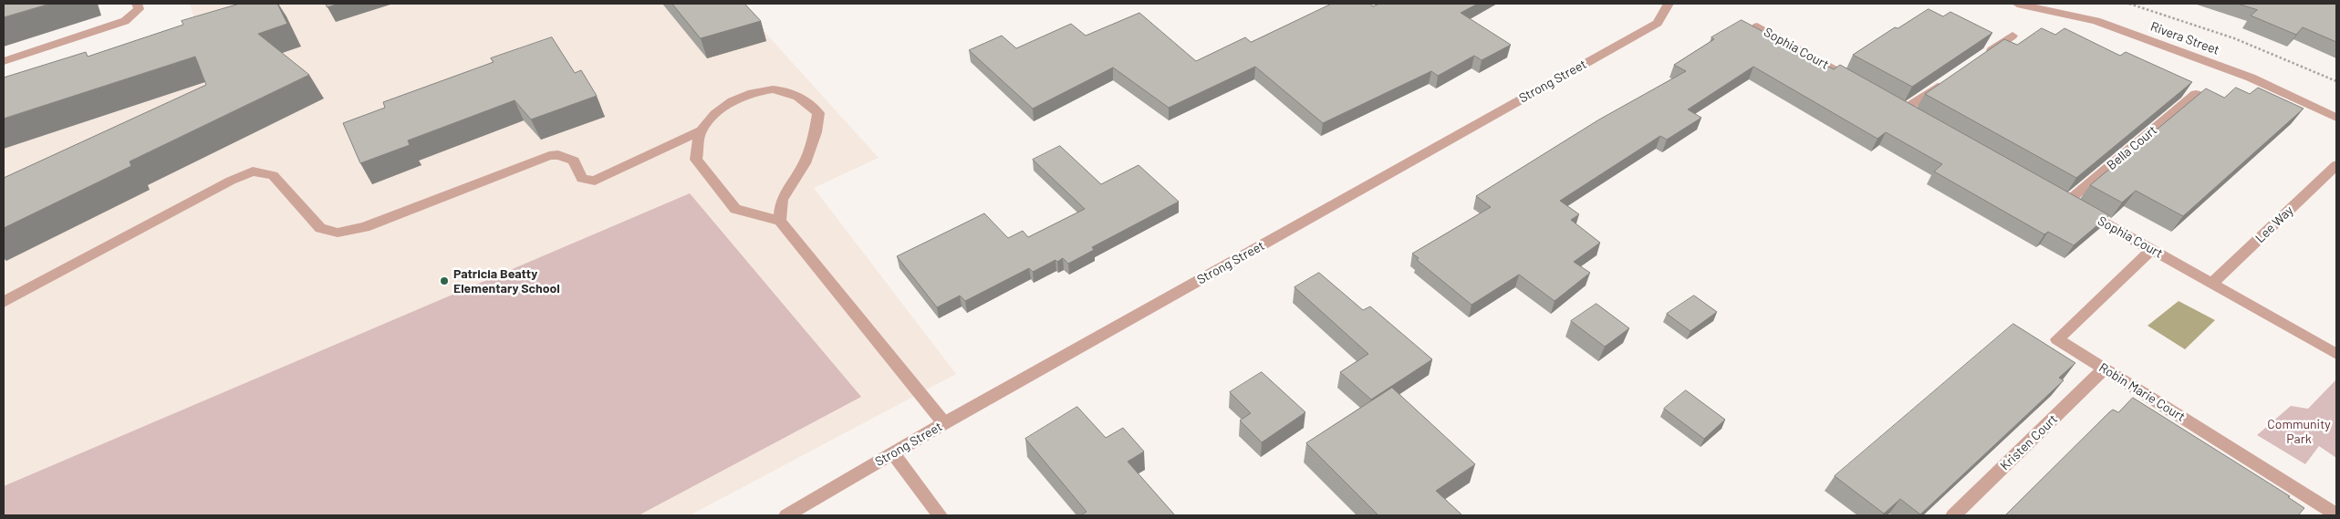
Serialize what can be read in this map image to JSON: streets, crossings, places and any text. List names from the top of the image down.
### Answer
{
  "streets": {
    "street": [
      "Rivera Street",
      "Sophia Court",
      "Strong Street",
      "Bella Court",
      "Lee Way",
      "Robin Marie Court",
      "Kristen Court"
    ]
  },
  "crossings": [
    ["Sophia Court", "Bella Court"],
    ["Sophia Court", "Lee Way"],
    ["Sophia Court", "Robin Marie Court"],
    ["Robin Marie Court", "Kristen Court"]
  ],
  "parks": ["Community Park"],
  "places": ["Patricia Beatty Elementary School"]
}
